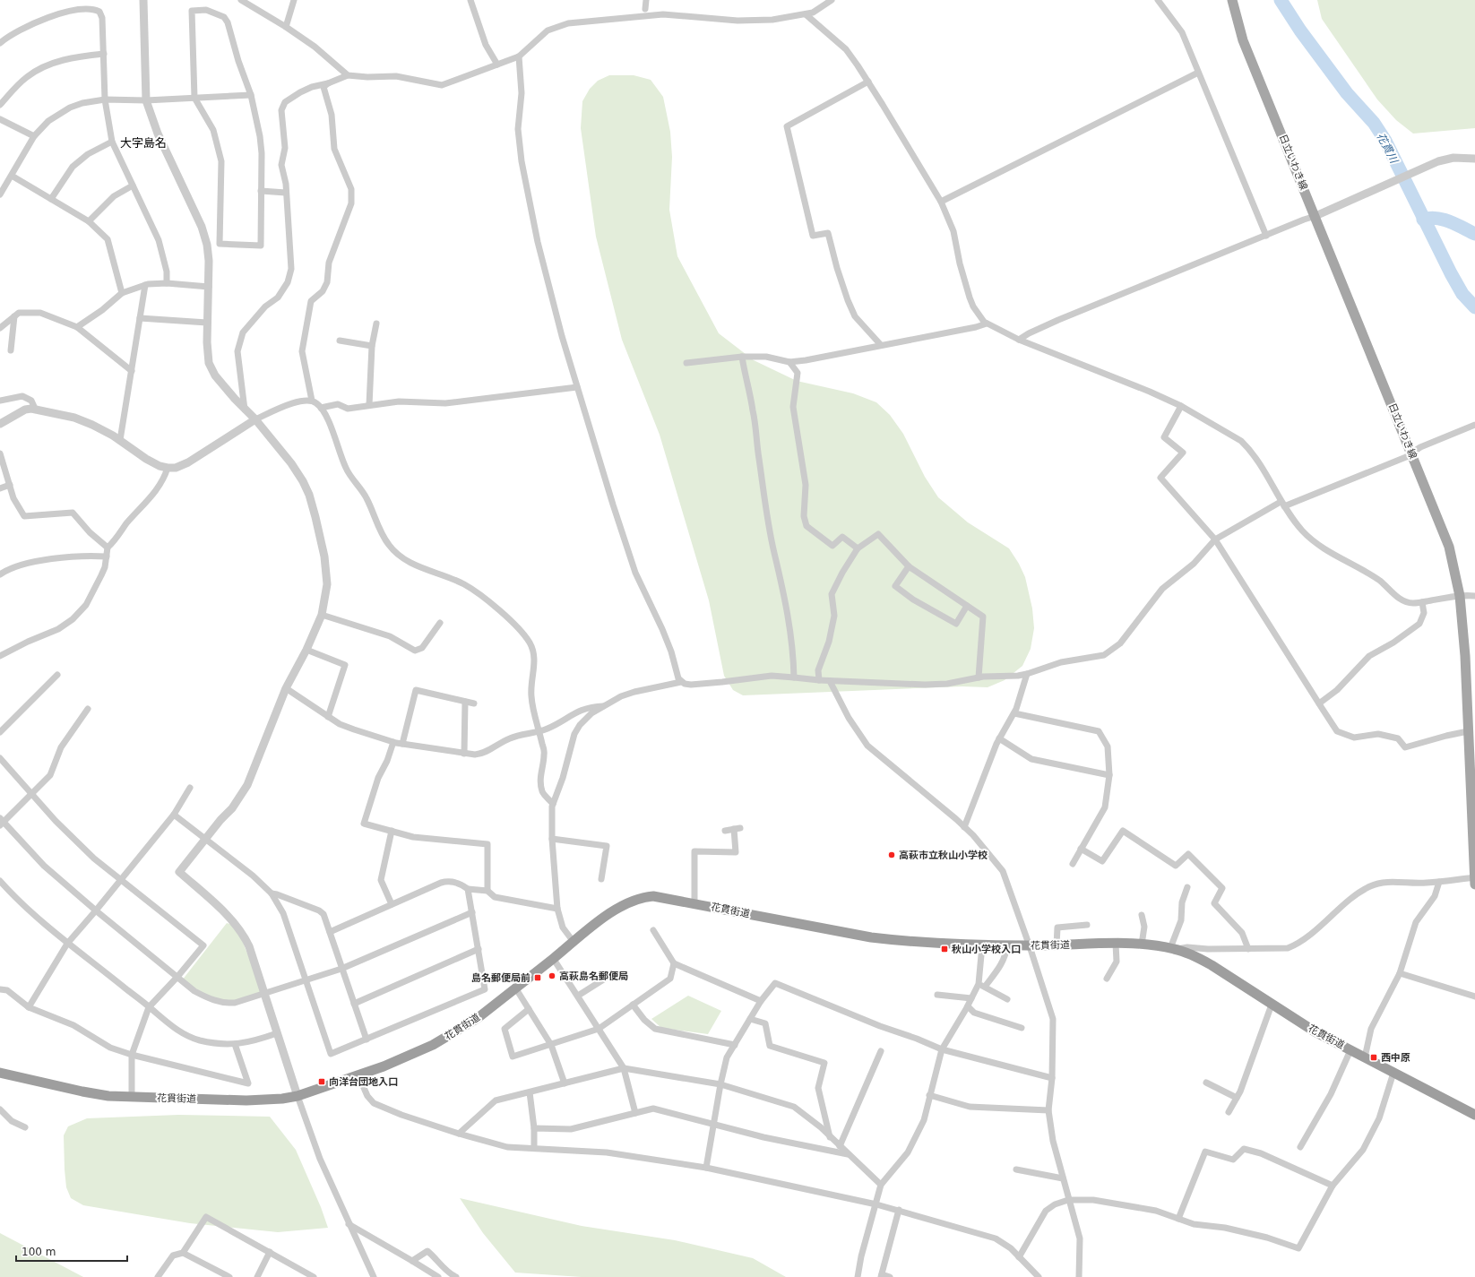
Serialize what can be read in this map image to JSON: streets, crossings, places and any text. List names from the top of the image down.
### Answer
{
  "streets": {
    "highway": ["花貫街道"],
    "main road": ["日立いわき線"]
  },
  "districts": ["大字島名"],
  "water": ["花貫川"],
  "places": {
    "other": ["高萩市立秋山小学校", "高萩島名郵便局"],
    "transit": [
      "秋山小学校入口",
      "島名郵便局前",
      "西中原",
      "向洋台団地入口"
    ]
  },
  "scale_bar": "100 m"
}
